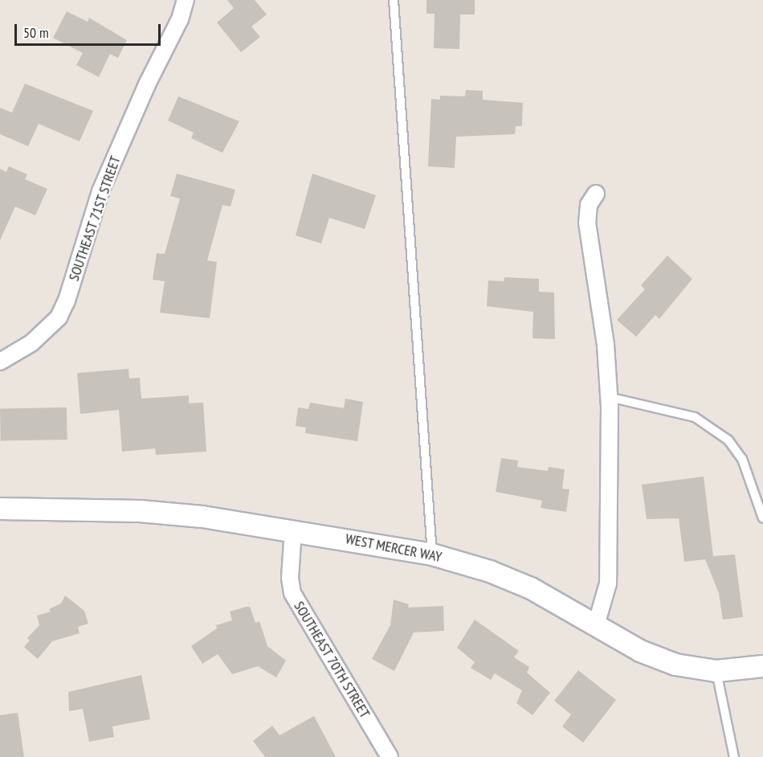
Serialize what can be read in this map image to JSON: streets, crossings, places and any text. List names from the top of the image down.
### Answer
{
  "streets": {
    "street": ["SOUTHEAST 71ST STREET", "WEST MERCER WAY", "SOUTHEAST 70TH STREET"]
  },
  "crossings": [
    ["WEST MERCER WAY", "SOUTHEAST 70TH STREET"]
  ],
  "scale_bar": "50 m"
}
